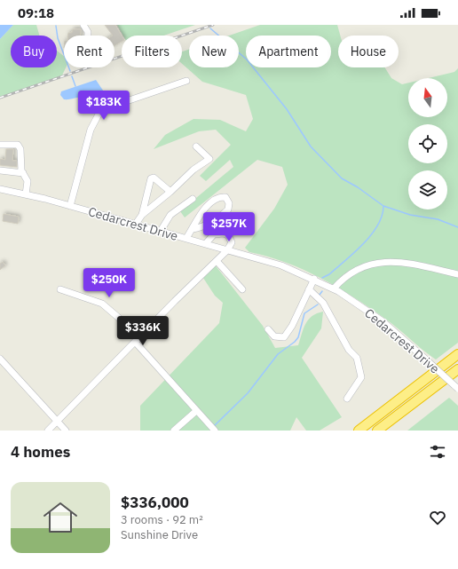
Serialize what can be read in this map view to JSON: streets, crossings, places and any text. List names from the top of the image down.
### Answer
{
  "streets": {
    "street": ["Cedarcrest Drive"]
  },
  "north": "top",
  "page": {
    "status": "09:18",
    "chip": [
      "Buy",
      "Rent",
      "Filters",
      "New",
      "Apartment",
      "House"
    ],
    "price": [
      "$183K",
      "$257K",
      "$250K",
      "$336K"
    ],
    "heading": "4 homes",
    "list": [
      {
        "name": "$336,000",
        "note": "3 rooms · 92 m² · Sunshine Drive"
      }
    ]
  }
}
